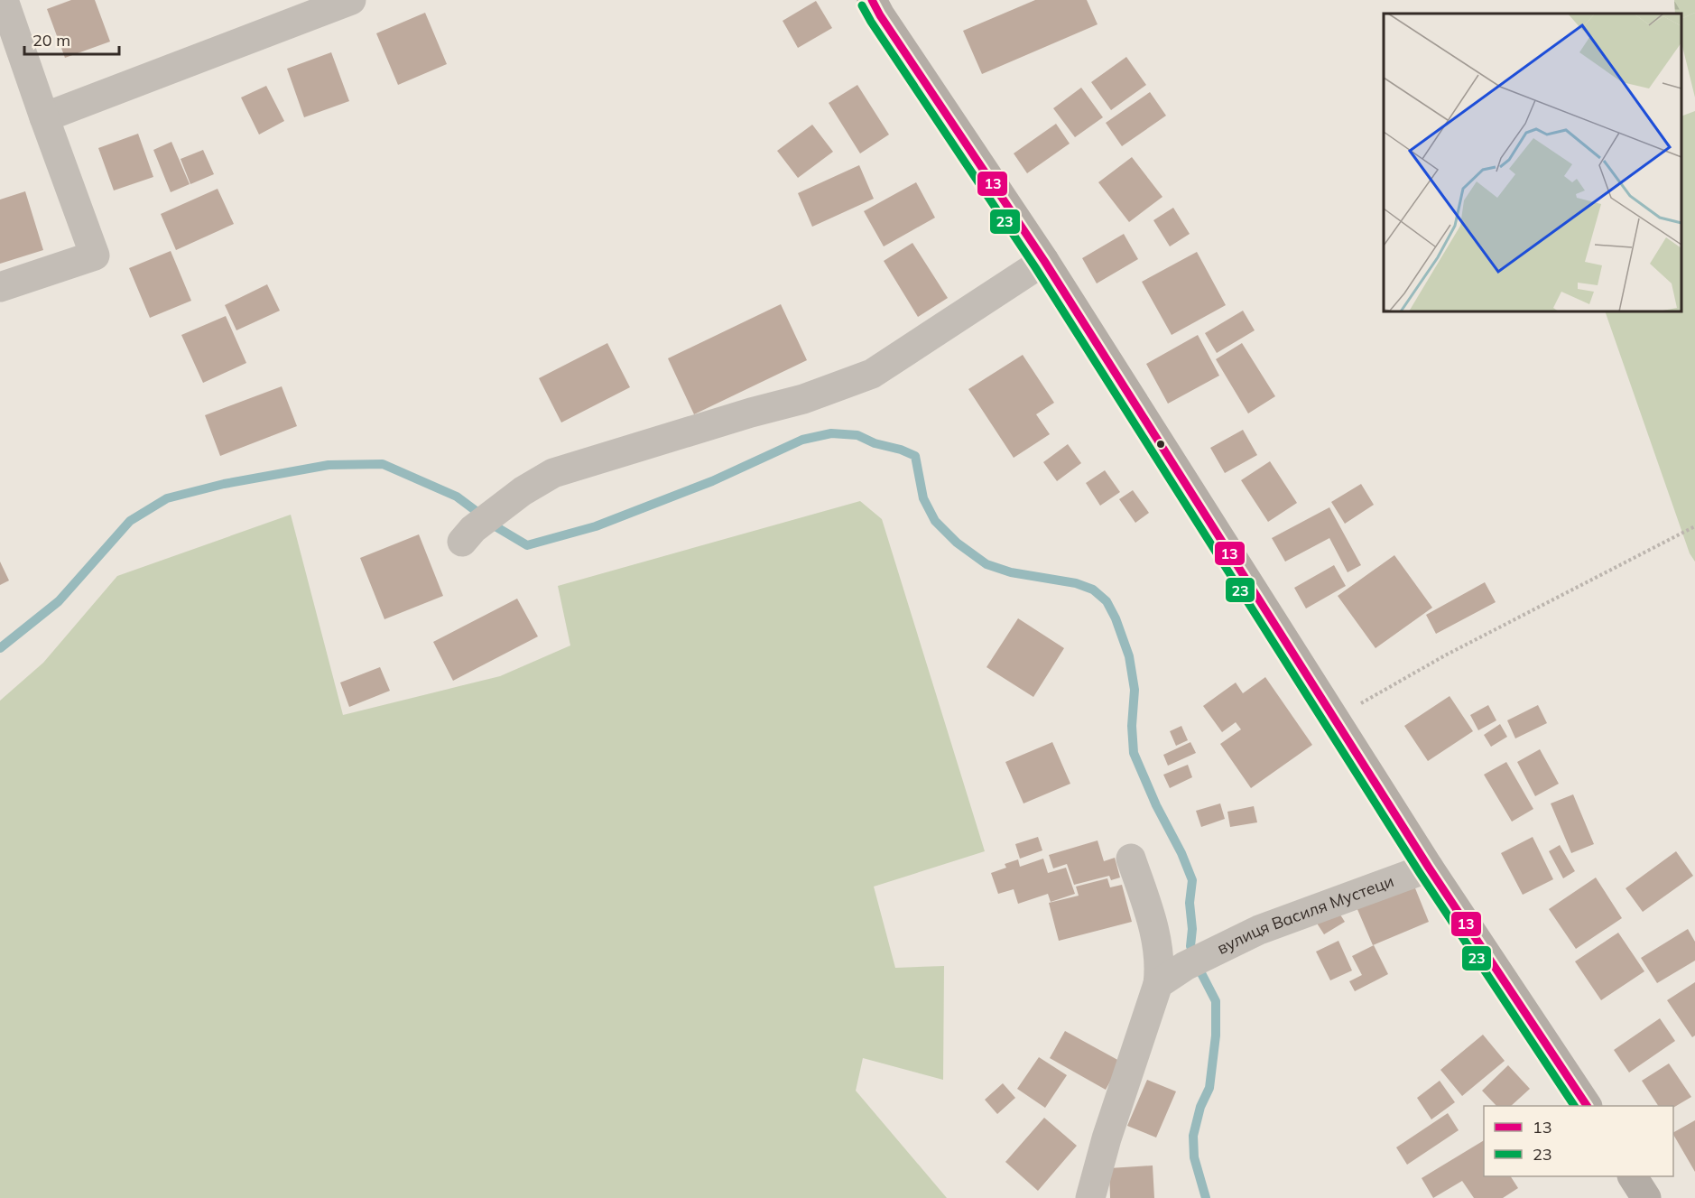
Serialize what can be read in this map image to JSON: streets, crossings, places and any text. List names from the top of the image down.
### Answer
{
  "streets": {
    "street": ["вулиця Василя Мустеци"]
  },
  "lines": ["transit line 13", "transit line 23"],
  "legend": ["13", "23"],
  "scale_bar": "20 m"
}
